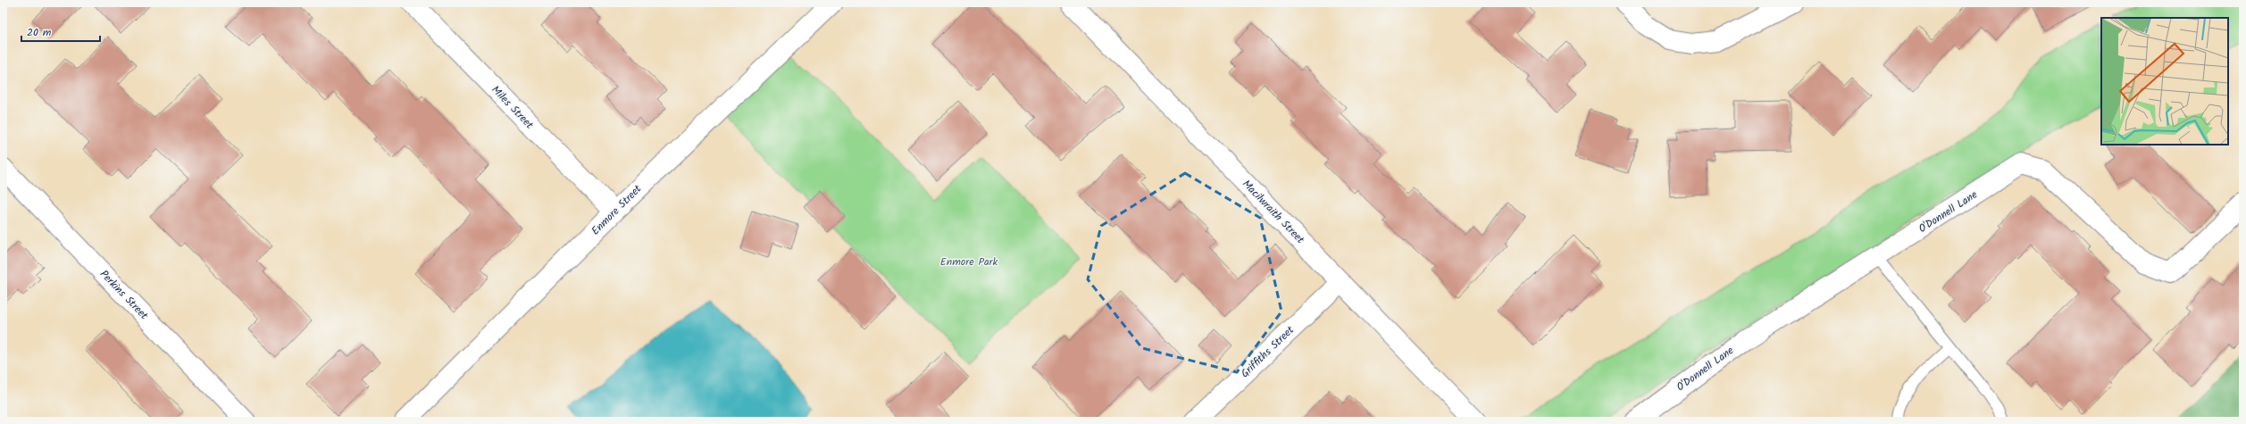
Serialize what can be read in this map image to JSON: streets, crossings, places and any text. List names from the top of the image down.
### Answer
{
  "streets": {
    "street": [
      "Miles Street",
      "Enmore Street",
      "Macilwraith Street",
      "O'Donnell Lane",
      "Perkins Street",
      "Griffiths Street"
    ]
  },
  "crossings": [
    ["Miles Street", "Enmore Street"],
    ["Macilwraith Street", "Griffiths Street"]
  ],
  "parks": ["Enmore Park"],
  "scale_bar": "20 m"
}
